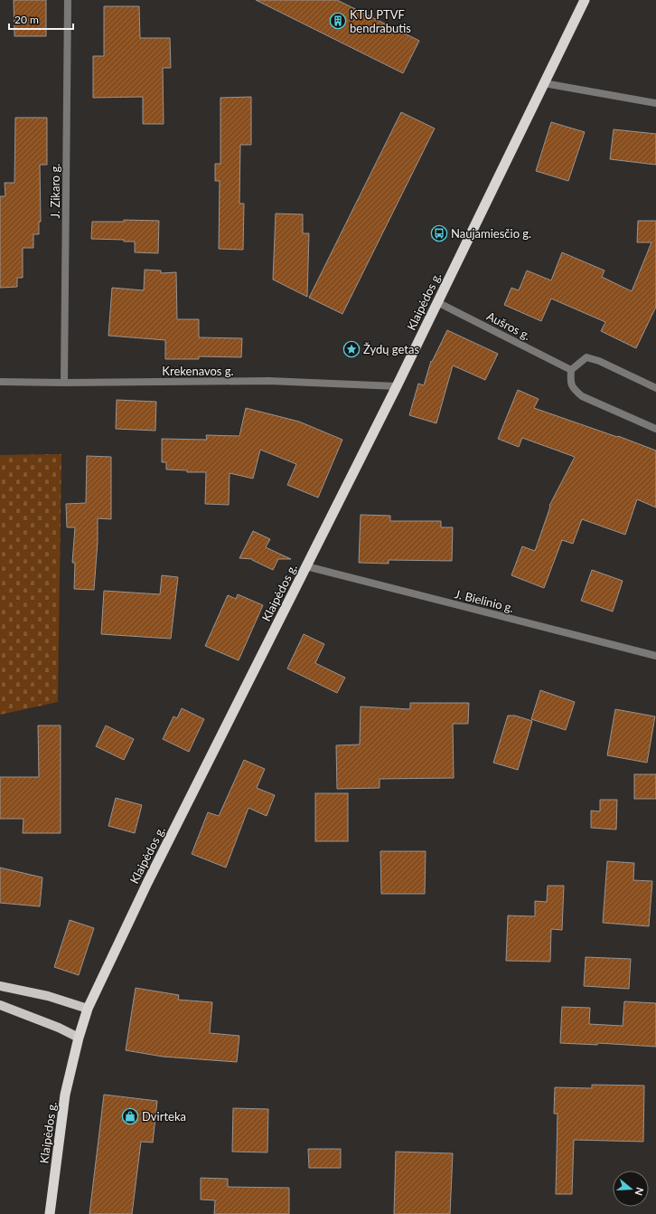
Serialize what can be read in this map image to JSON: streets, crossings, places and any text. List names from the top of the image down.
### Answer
{
  "streets": {
    "highway": ["Klaipėdos g."],
    "street": [
      "J. Zikaro g.",
      "Aušros g.",
      "Krekenavos g.",
      "J. Bielinio g."
    ]
  },
  "crossings": [
    ["J. Zikaro g.", "Krekenavos g."],
    ["Klaipėdos g.", "Aušros g."],
    ["Klaipėdos g.", "Krekenavos g."],
    ["Klaipėdos g.", "J. Bielinio g."]
  ],
  "places": {
    "building": ["KTU PTVF bendrabutis"],
    "bus stop": ["Naujamiesčio g."],
    "place": ["Žydų getas"],
    "shop": ["Dvirteka"]
  },
  "scale_bar": "20 m",
  "north": "right"
}
